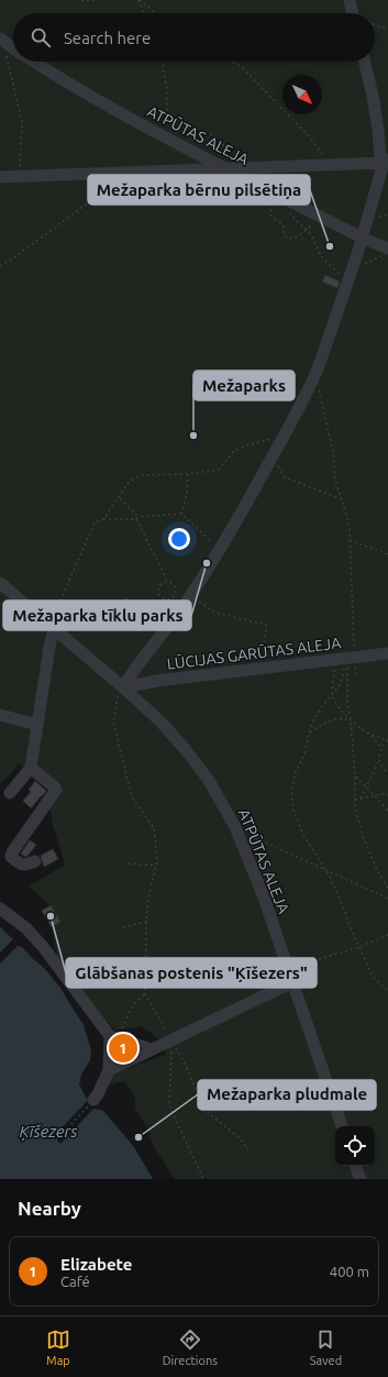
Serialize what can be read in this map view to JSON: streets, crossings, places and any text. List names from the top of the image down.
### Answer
{
  "streets": {
    "street": ["ATPŪTAS ALEJA", "LŪCIJAS GARŪTAS ALEJA"]
  },
  "crossings": [
    ["ATPŪTAS ALEJA", "LŪCIJAS GARŪTAS ALEJA"]
  ],
  "water": ["Ķīšezers"],
  "places": [
    "Mežaparka bērnu pilsētiņa",
    "Mežaparks",
    "Mežaparka tīklu parks",
    "Glābšanas postenis \"Ķīšezers\"",
    "Mežaparka pludmale"
  ],
  "north": "bottom right",
  "page": {
    "search": "Search here",
    "pins": "1",
    "heading": "Nearby",
    "list": [
      {
        "mark": "1",
        "name": "Elizabete",
        "note": "Café",
        "value": "400 m"
      }
    ],
    "nav": ["Map", "Directions", "Saved"]
  }
}
